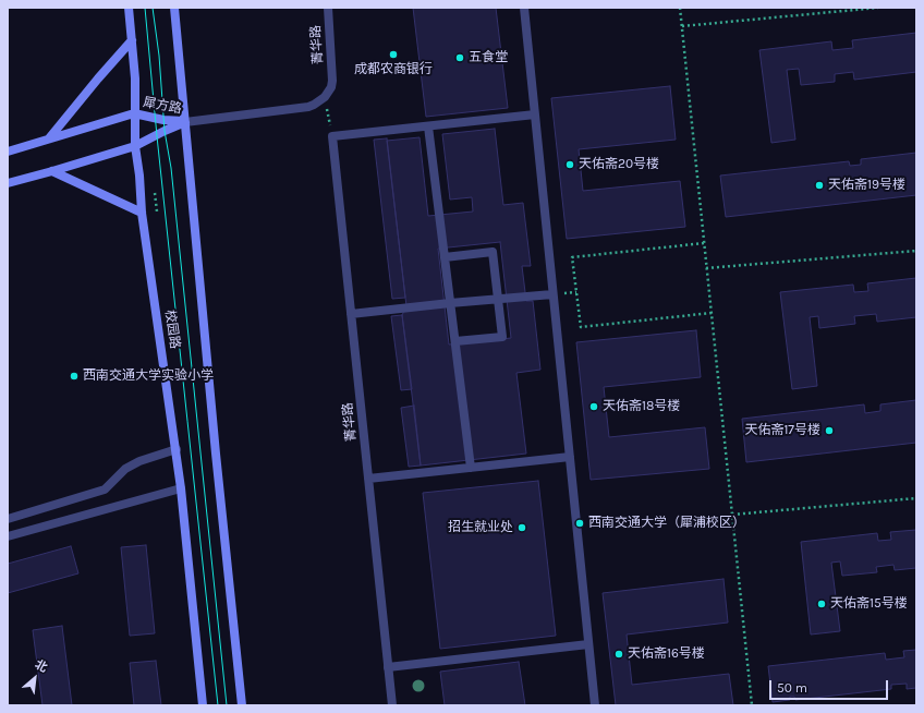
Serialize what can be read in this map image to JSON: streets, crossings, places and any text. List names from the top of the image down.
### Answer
{
  "streets": {
    "street": ["菁华路", "犀方路", "校园路"]
  },
  "crossings": [
    ["犀方路", "校园路"]
  ],
  "places": [
    "成都农商银行",
    "五食堂",
    "天佑斋20号楼",
    "天佑斋19号楼",
    "西南交通大学实验小学",
    "天佑斋18号楼",
    "天佑斋17号楼",
    "西南交通大学（犀浦校区）",
    "招生就业处",
    "天佑斋15号楼",
    "天佑斋16号楼"
  ],
  "scale_bar": "50 m",
  "north": "top right"
}
